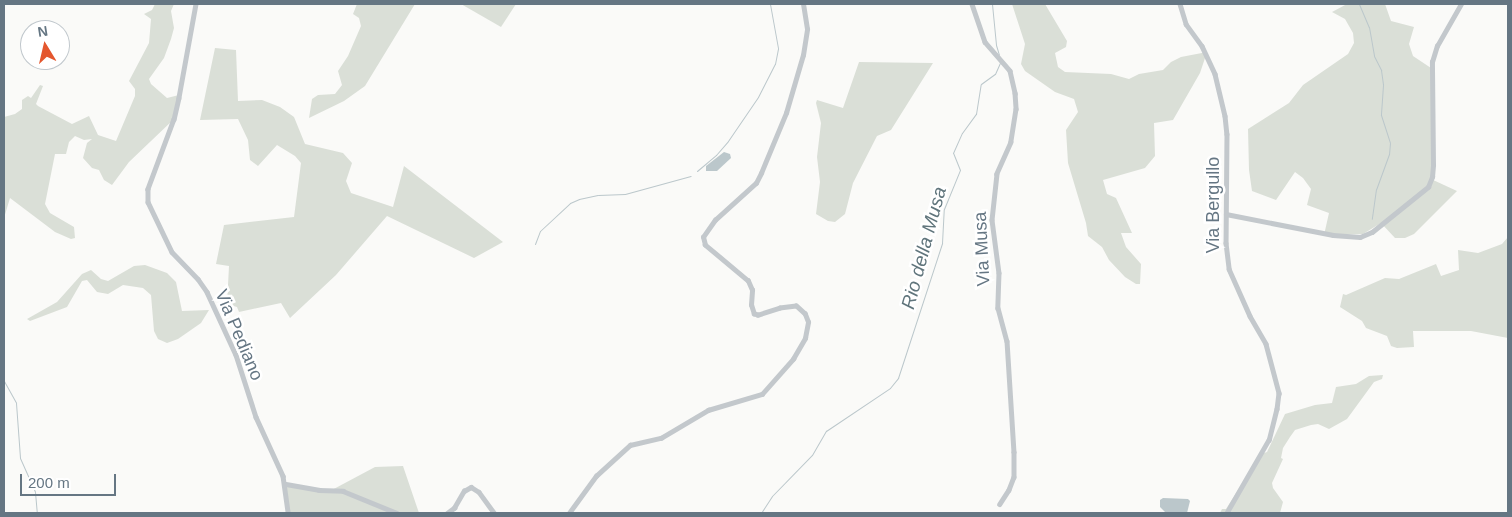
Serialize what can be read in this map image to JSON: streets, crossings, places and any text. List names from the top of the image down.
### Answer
{
  "streets": {
    "street": ["Via Bergullo", "Via Musa", "Via Pediano"]
  },
  "water": ["Rio della Musa"],
  "scale_bar": "200 m",
  "north": "top"
}
